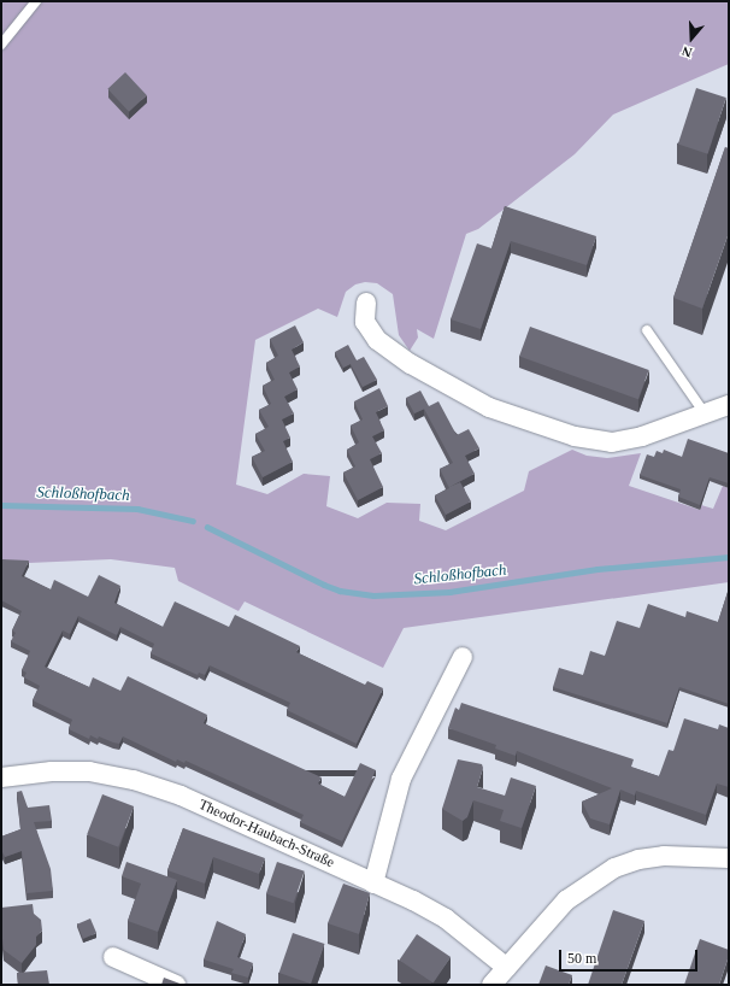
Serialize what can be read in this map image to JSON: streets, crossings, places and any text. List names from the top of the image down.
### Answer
{
  "streets": {
    "street": ["Theodor-Haubach-Straße"]
  },
  "water": ["Schloßhofbach"],
  "scale_bar": "50 m",
  "north": "bottom"
}
